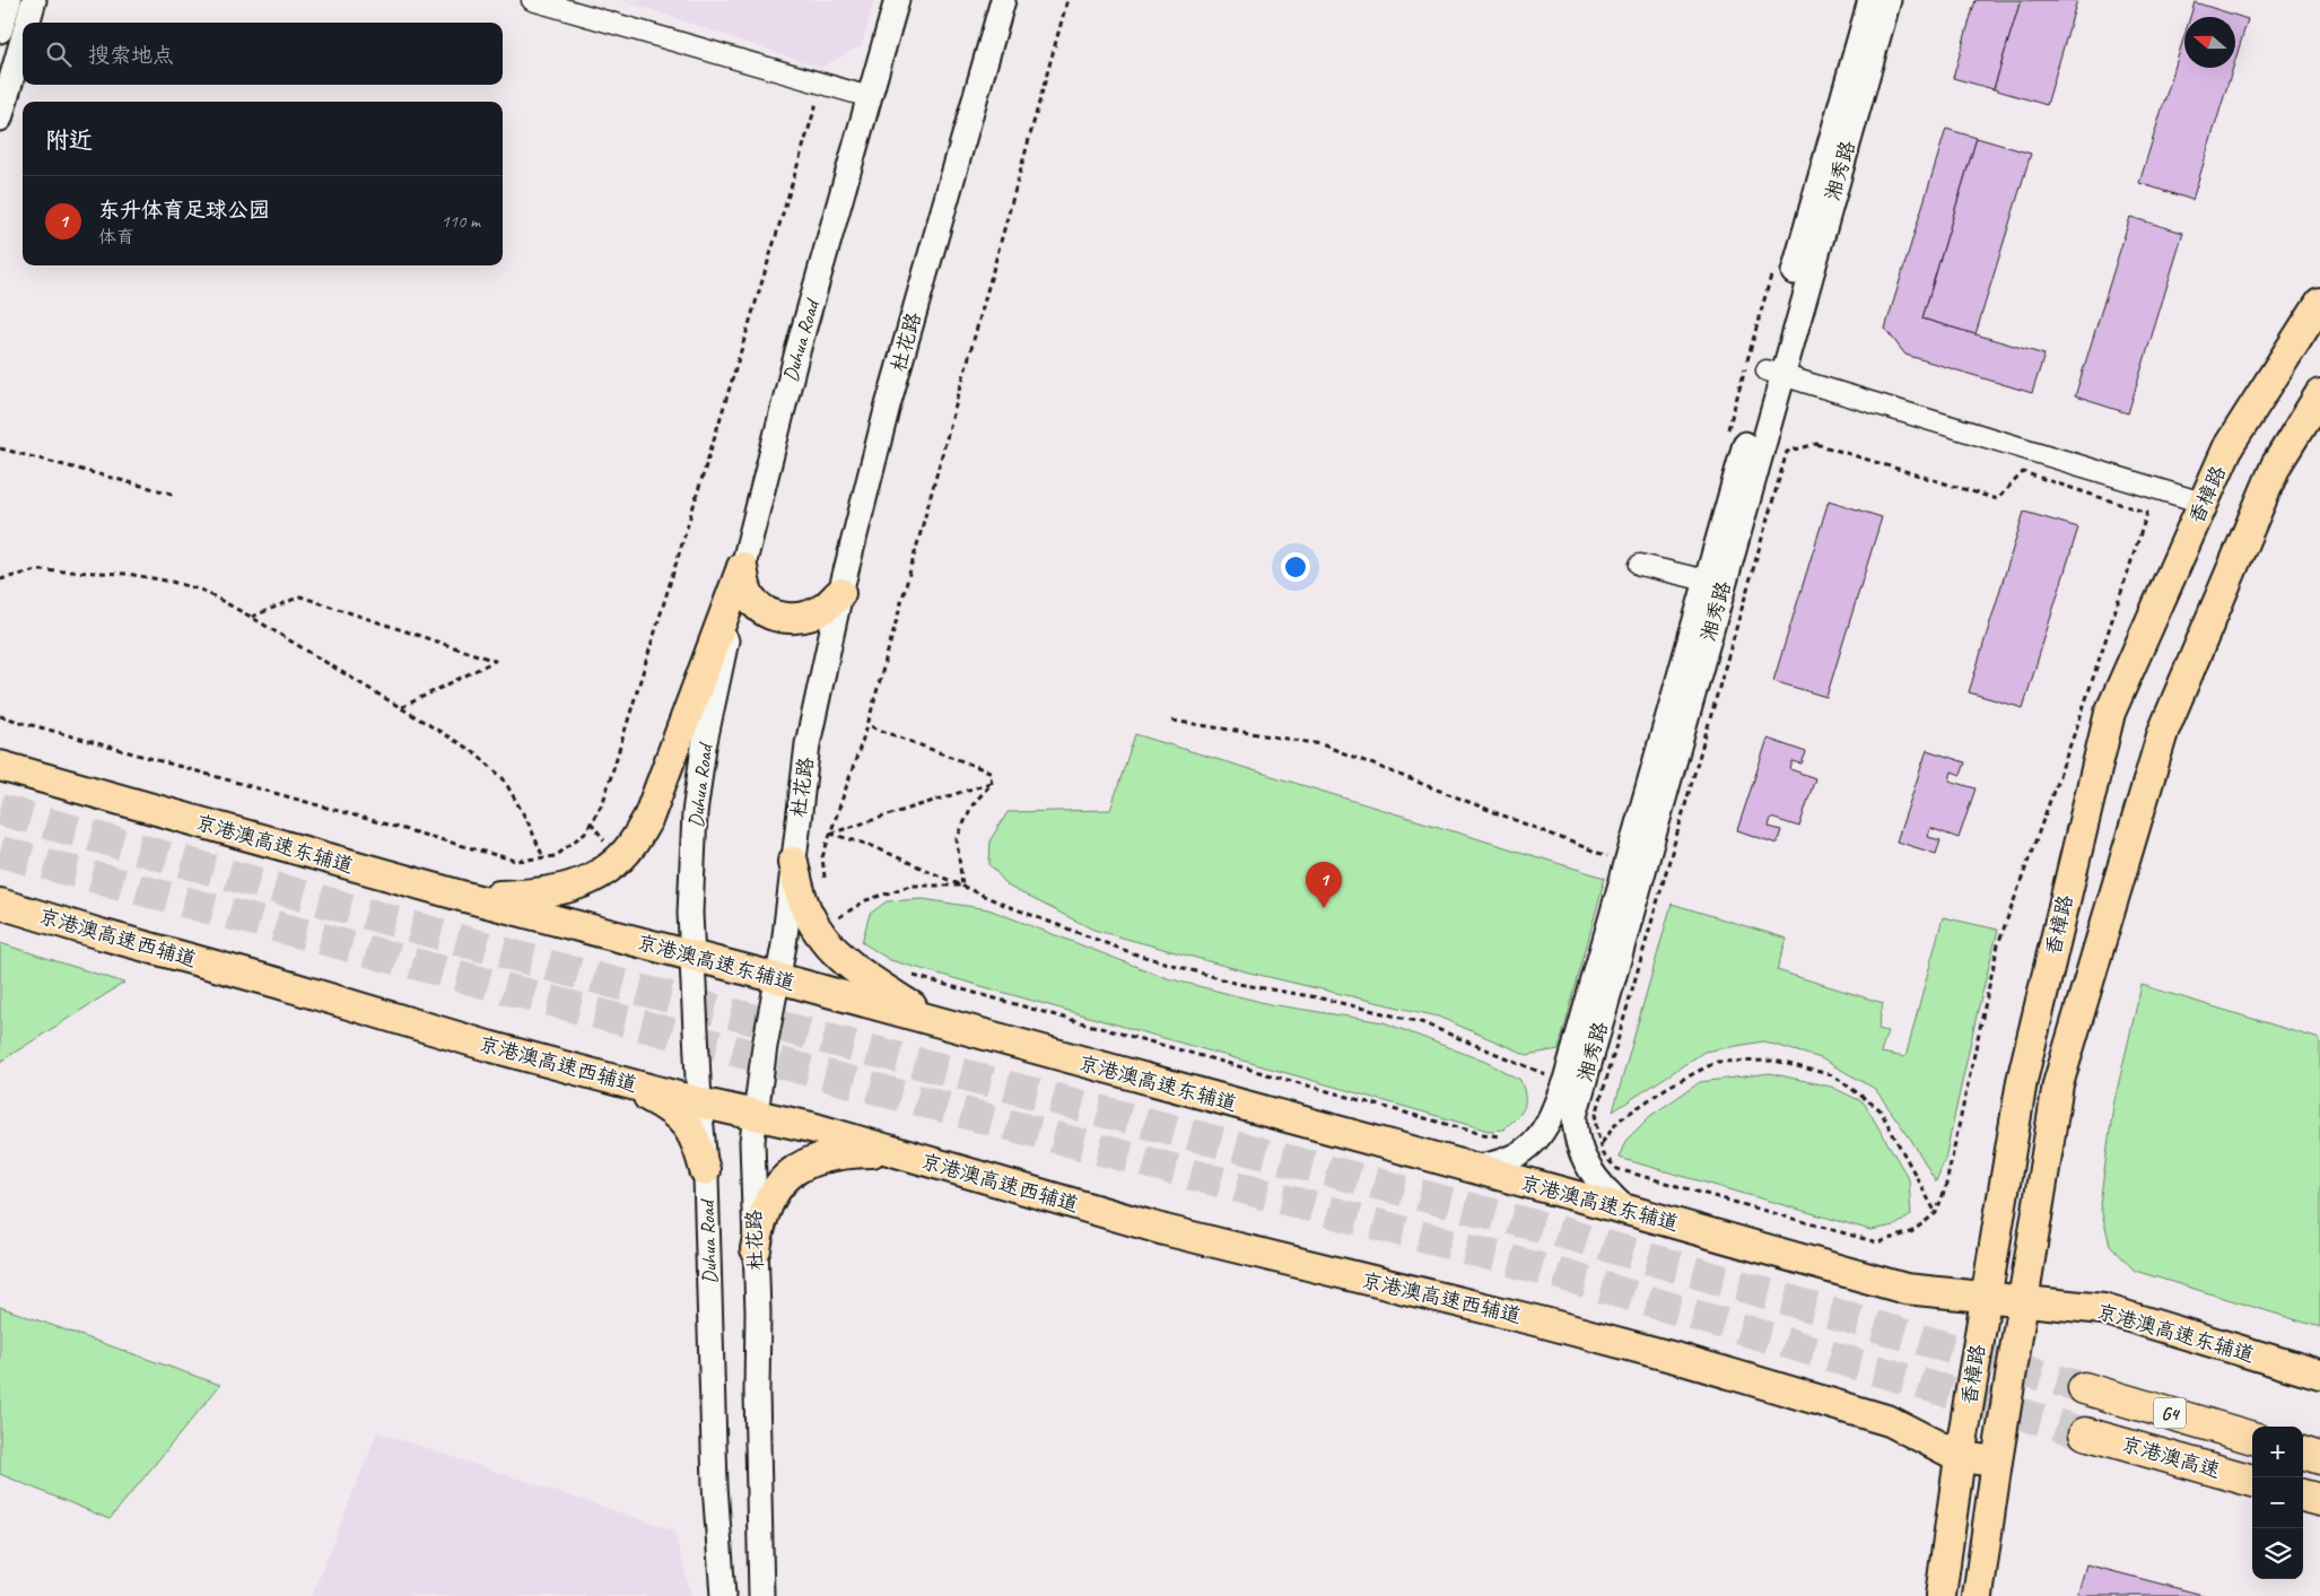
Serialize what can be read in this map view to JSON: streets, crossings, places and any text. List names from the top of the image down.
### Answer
{
  "streets": {
    "highway": ["G4", "京港澳高速"],
    "main road": ["香樟路", "京港澳高速东辅道", "京港澳高速西辅道"],
    "street": ["湘秀路", "Duhua Road", "杜花路"]
  },
  "crossings": [
    ["湘秀路", "京港澳高速东辅道"],
    ["Duhua Road", "京港澳高速东辅道"],
    ["Duhua Road", "京港澳高速西辅道"],
    ["杜花路", "京港澳高速东辅道"],
    ["杜花路", "京港澳高速西辅道"],
    ["香樟路", "京港澳高速东辅道"],
    ["香樟路", "京港澳高速西辅道"]
  ],
  "north": "left",
  "page": {
    "search": "搜索地点",
    "heading": "附近",
    "list": [
      {
        "mark": "1",
        "name": "东升体育足球公园",
        "note": "体育",
        "value": "110 m"
      }
    ],
    "pins": "1",
    "map_buttons": ["+", "−"]
  }
}
